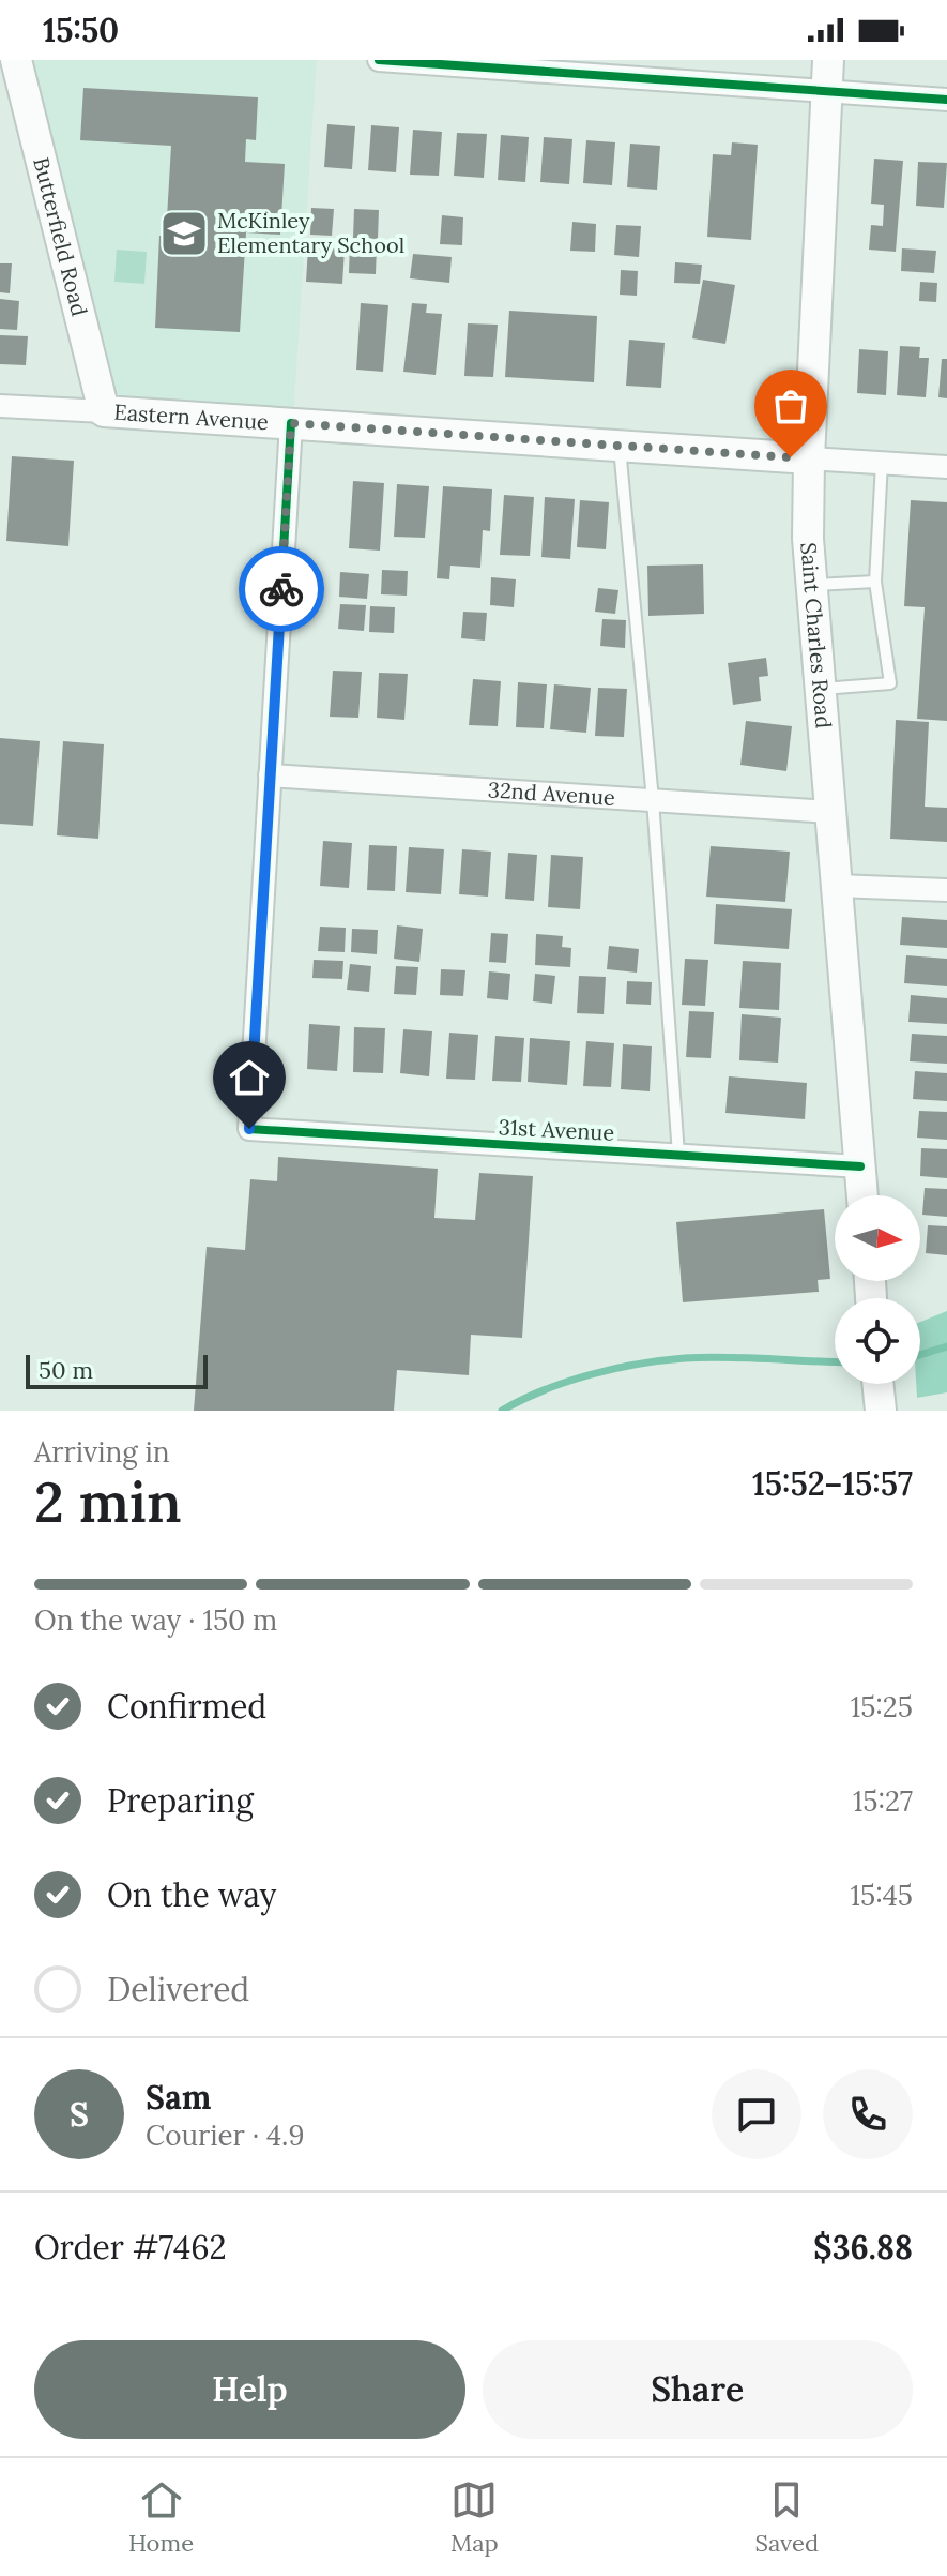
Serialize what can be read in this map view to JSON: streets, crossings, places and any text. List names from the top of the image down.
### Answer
{
  "streets": {
    "main road": ["Butterfield Road", "Eastern Avenue", "Saint Charles Road"],
    "street": ["32nd Avenue", "31st Avenue"]
  },
  "crossings": [
    ["Butterfield Road", "Eastern Avenue"],
    ["Eastern Avenue", "Saint Charles Road"],
    ["Saint Charles Road", "32nd Avenue"],
    ["Saint Charles Road", "31st Avenue"],
    ["32nd Avenue", "31st Avenue"]
  ],
  "places": {
    "school or university": ["McKinley Elementary School"]
  },
  "scale_bar": "50 m",
  "north": "right",
  "page": {
    "status": "15:50",
    "scale": "50 m",
    "heading": ["2 min", "Arriving in", "15:52–15:57"],
    "panel": [
      "Sam",
      "Courier · 4.9",
      "Order #7462",
      "$36.88"
    ],
    "bar": "On the way · 150 m",
    "list": [
      ["Confirmed", "15:25"],
      ["Preparing", "15:27"],
      ["On the way", "15:45"],
      "Delivered"
    ],
    "round": "S",
    "buttons": ["Help", "Share"],
    "tabs": ["Home", "Map", "Saved"]
  }
}
